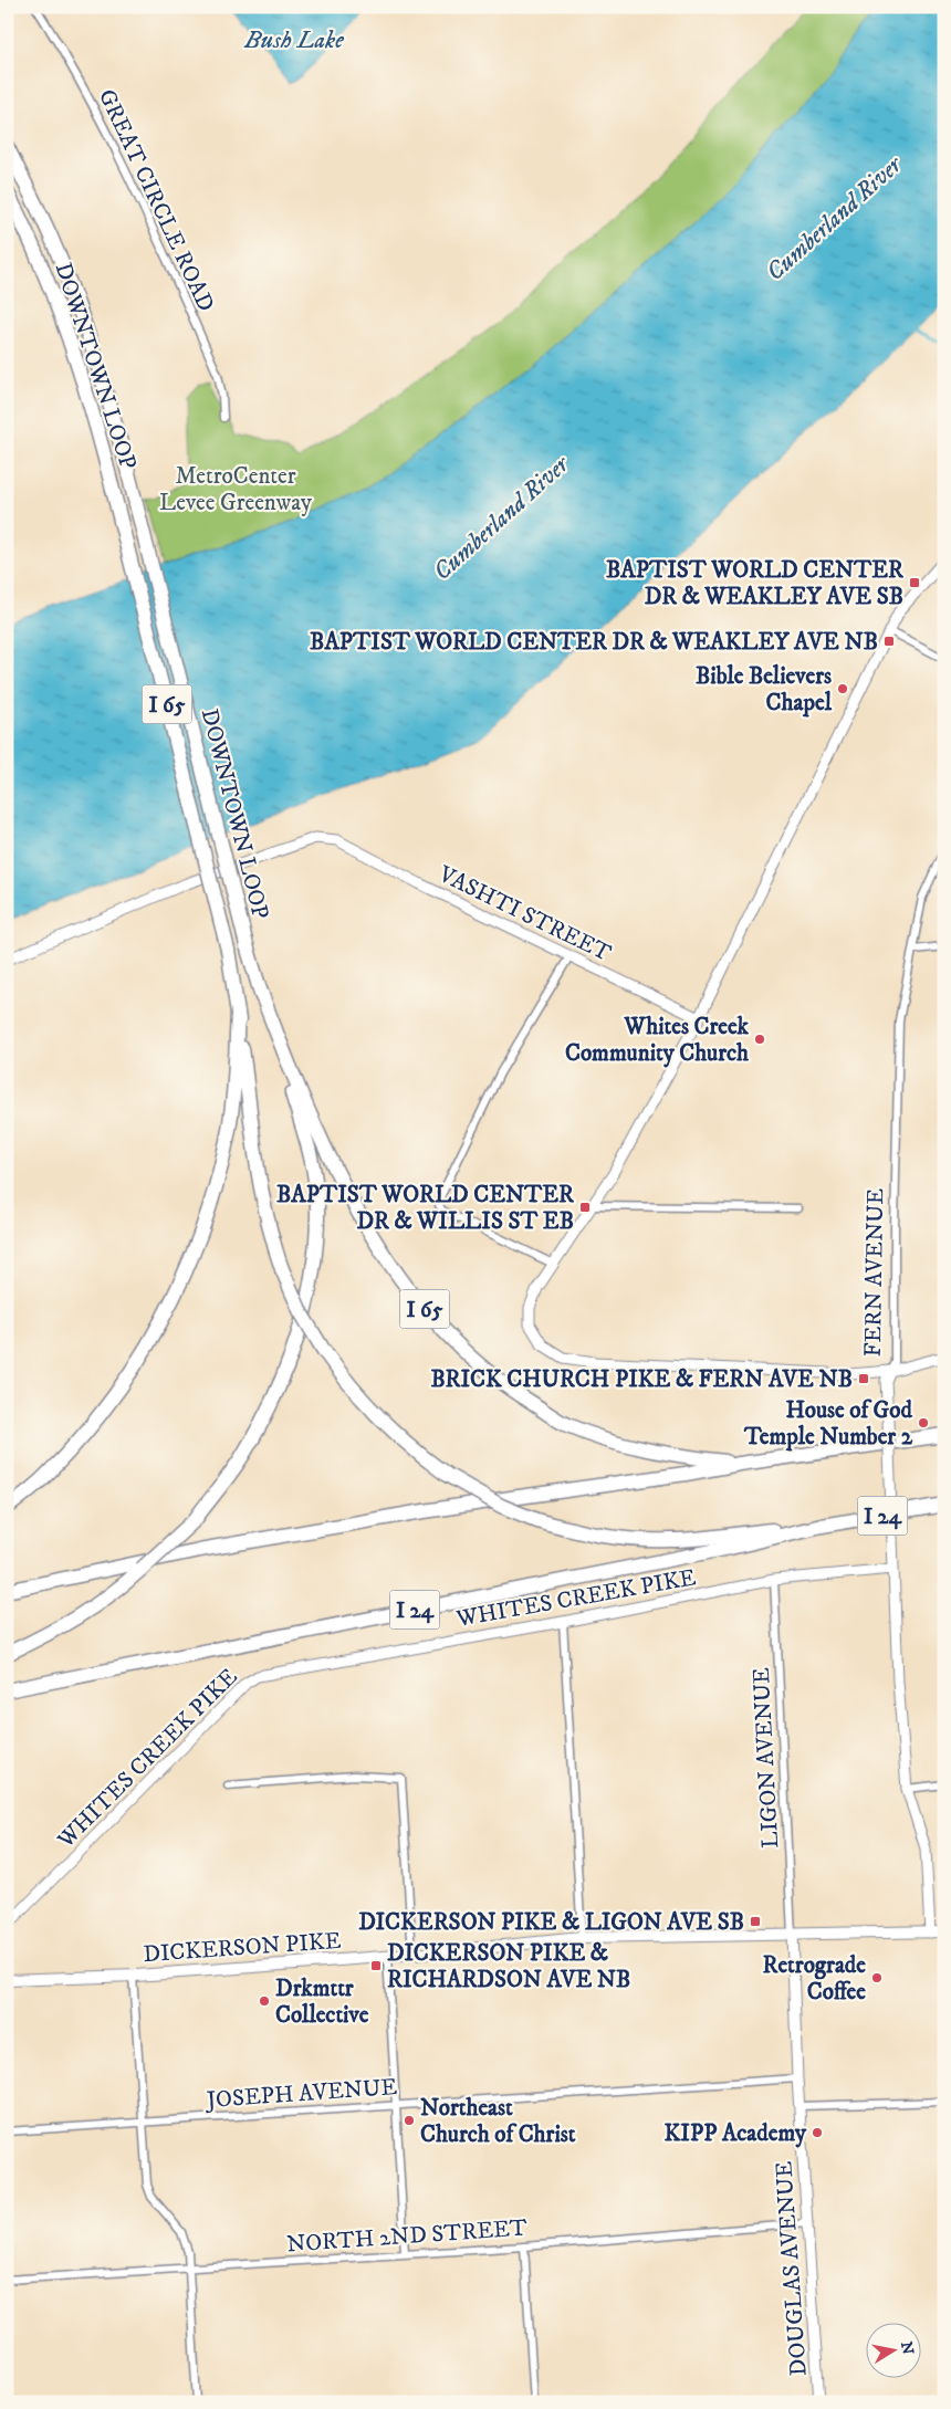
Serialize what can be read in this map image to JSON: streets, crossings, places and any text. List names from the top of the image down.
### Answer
{
  "streets": {
    "highway": ["DOWNTOWN LOOP", "I 65", "I 24"],
    "main road": ["DICKERSON PIKE"],
    "street": [
      "GREAT CIRCLE ROAD",
      "VASHTI STREET",
      "FERN AVENUE",
      "WHITES CREEK PIKE",
      "LIGON AVENUE",
      "JOSEPH AVENUE",
      "NORTH 2ND STREET",
      "DOUGLAS AVENUE"
    ]
  },
  "crossings": [
    ["DOWNTOWN LOOP", "I 65"],
    ["I 65", "I 24"],
    ["FERN AVENUE", "WHITES CREEK PIKE"],
    ["FERN AVENUE", "DICKERSON PIKE"],
    ["WHITES CREEK PIKE", "LIGON AVENUE"],
    ["LIGON AVENUE", "DICKERSON PIKE"],
    ["LIGON AVENUE", "DOUGLAS AVENUE"],
    ["DICKERSON PIKE", "DOUGLAS AVENUE"],
    ["JOSEPH AVENUE", "DOUGLAS AVENUE"],
    ["NORTH 2ND STREET", "DOUGLAS AVENUE"]
  ],
  "water": ["Bush Lake", "Cumberland River"],
  "parks": ["MetroCenter Levee Greenway"],
  "places": {
    "transit": [
      "BAPTIST WORLD CENTER DR & WEAKLEY AVE SB",
      "BAPTIST WORLD CENTER DR & WEAKLEY AVE NB",
      "BAPTIST WORLD CENTER DR & WILLIS ST EB",
      "BRICK CHURCH PIKE & FERN AVE NB",
      "DICKERSON PIKE & LIGON AVE SB",
      "DICKERSON PIKE & RICHARDSON AVE NB"
    ],
    "other": [
      "Bible Believers Chapel",
      "Whites Creek Community Church",
      "House of God Temple Number 2",
      "Retrograde Coffee",
      "Drkmttr Collective",
      "Northeast Church of Christ",
      "KIPP Academy"
    ]
  },
  "north": "right"
}
